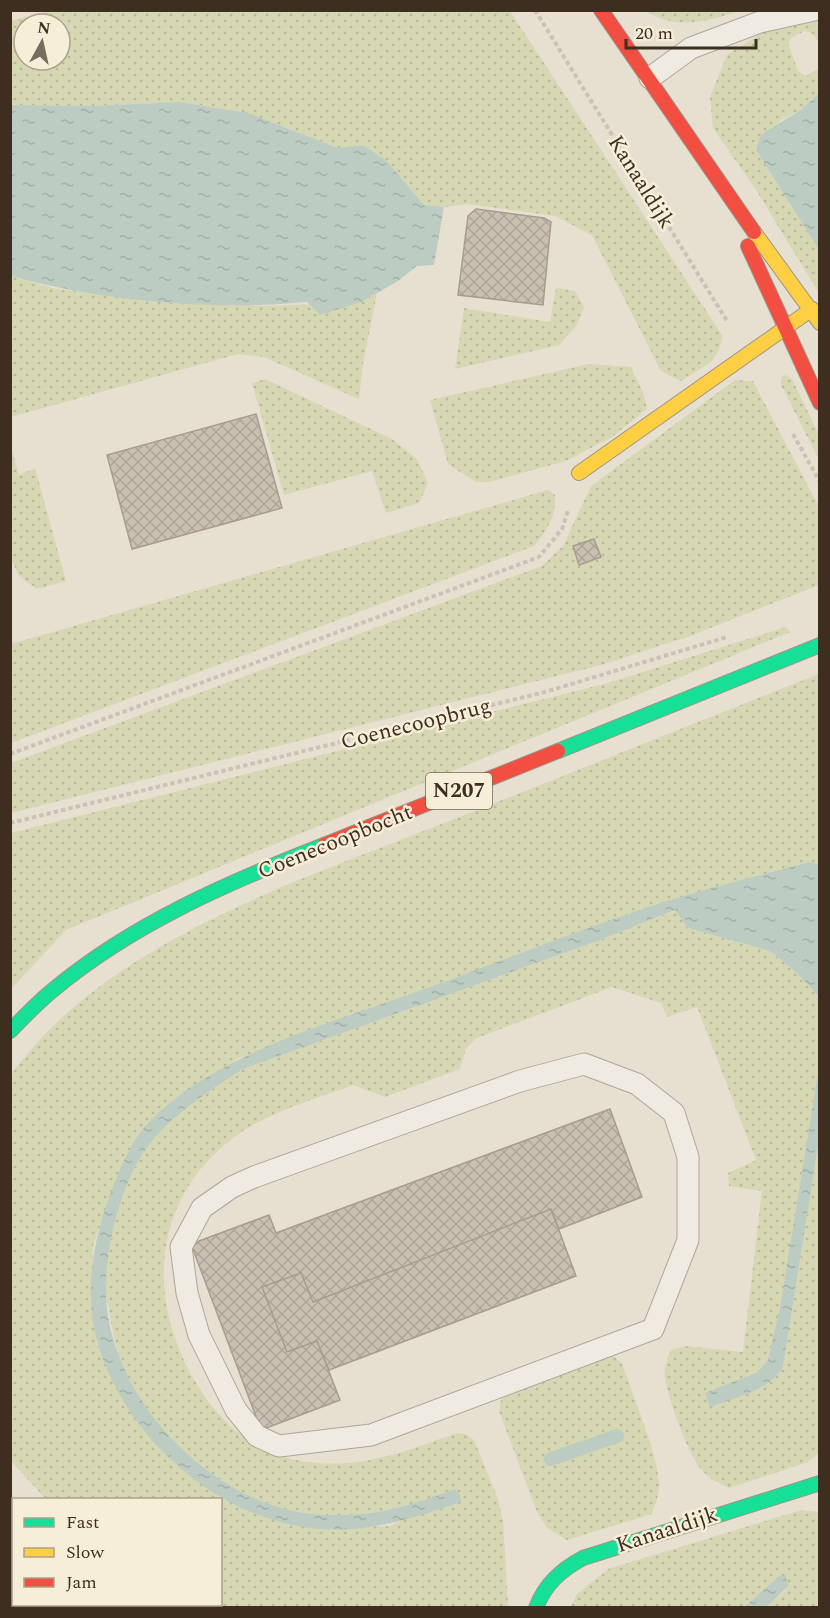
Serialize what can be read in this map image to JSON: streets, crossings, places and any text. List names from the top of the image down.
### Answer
{
  "streets": {
    "main road": ["Kanaaldijk", "N207", "Coenecoopbocht"],
    "path": ["Coenecoopbrug"]
  },
  "legend": ["Fast", "Slow", "Jam"],
  "scale_bar": "20 m",
  "north": "top"
}
